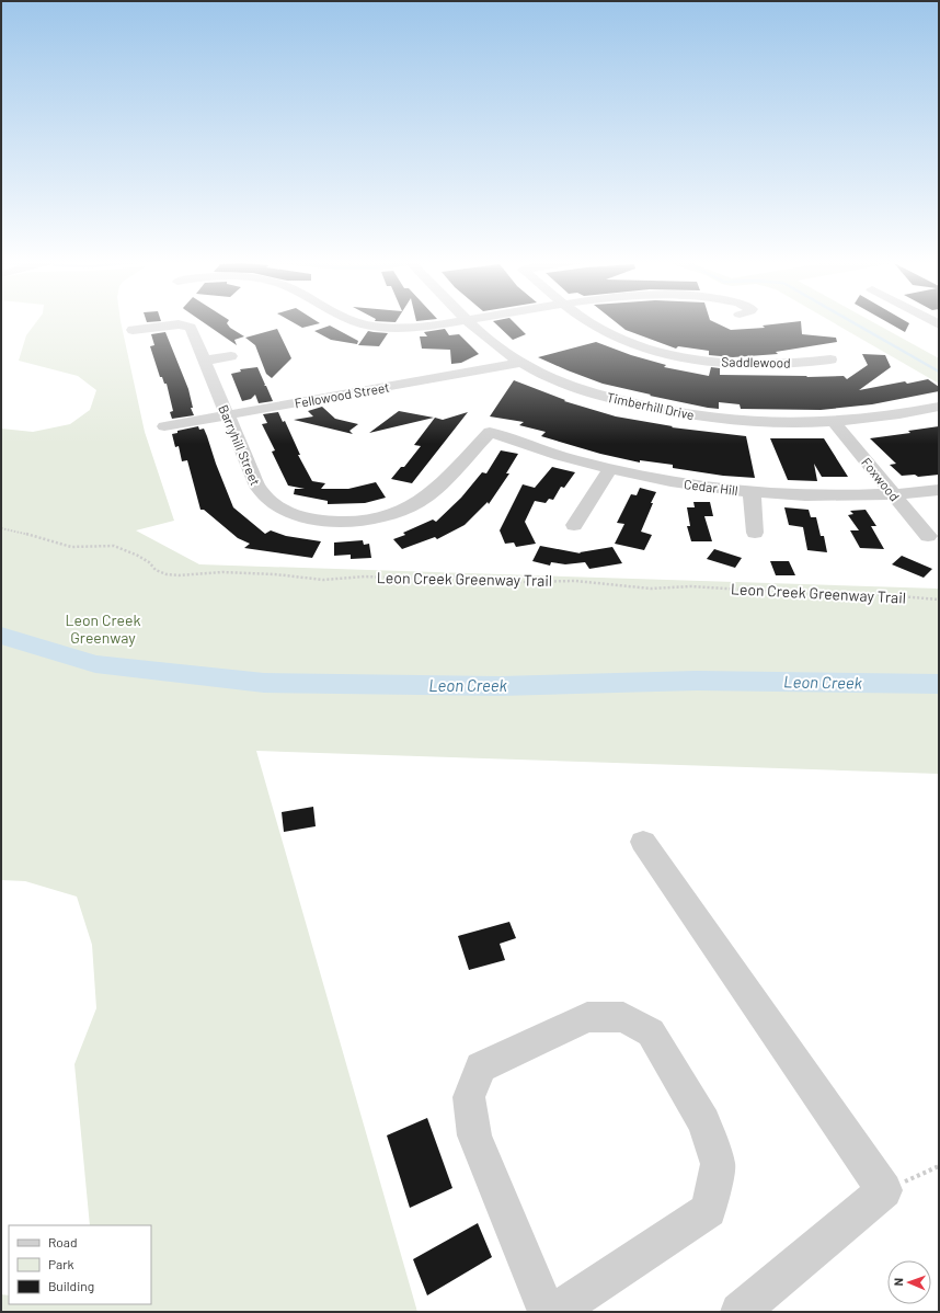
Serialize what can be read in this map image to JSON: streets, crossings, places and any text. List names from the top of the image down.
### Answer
{
  "streets": {
    "street": [
      "Saddlewood",
      "Fellowood Street",
      "Timberhill Drive",
      "Barryhill Street",
      "Foxwood",
      "Cedar Hill"
    ],
    "path": ["Leon Creek Greenway Trail"]
  },
  "crossings": [
    ["Fellowood Street", "Timberhill Drive"],
    ["Fellowood Street", "Barryhill Street"],
    ["Timberhill Drive", "Foxwood"],
    ["Barryhill Street", "Cedar Hill"],
    ["Foxwood", "Cedar Hill"]
  ],
  "water": ["Leon Creek"],
  "parks": ["Leon Creek Greenway"],
  "legend": ["Road", "Park", "Building"],
  "north": "left"
}
